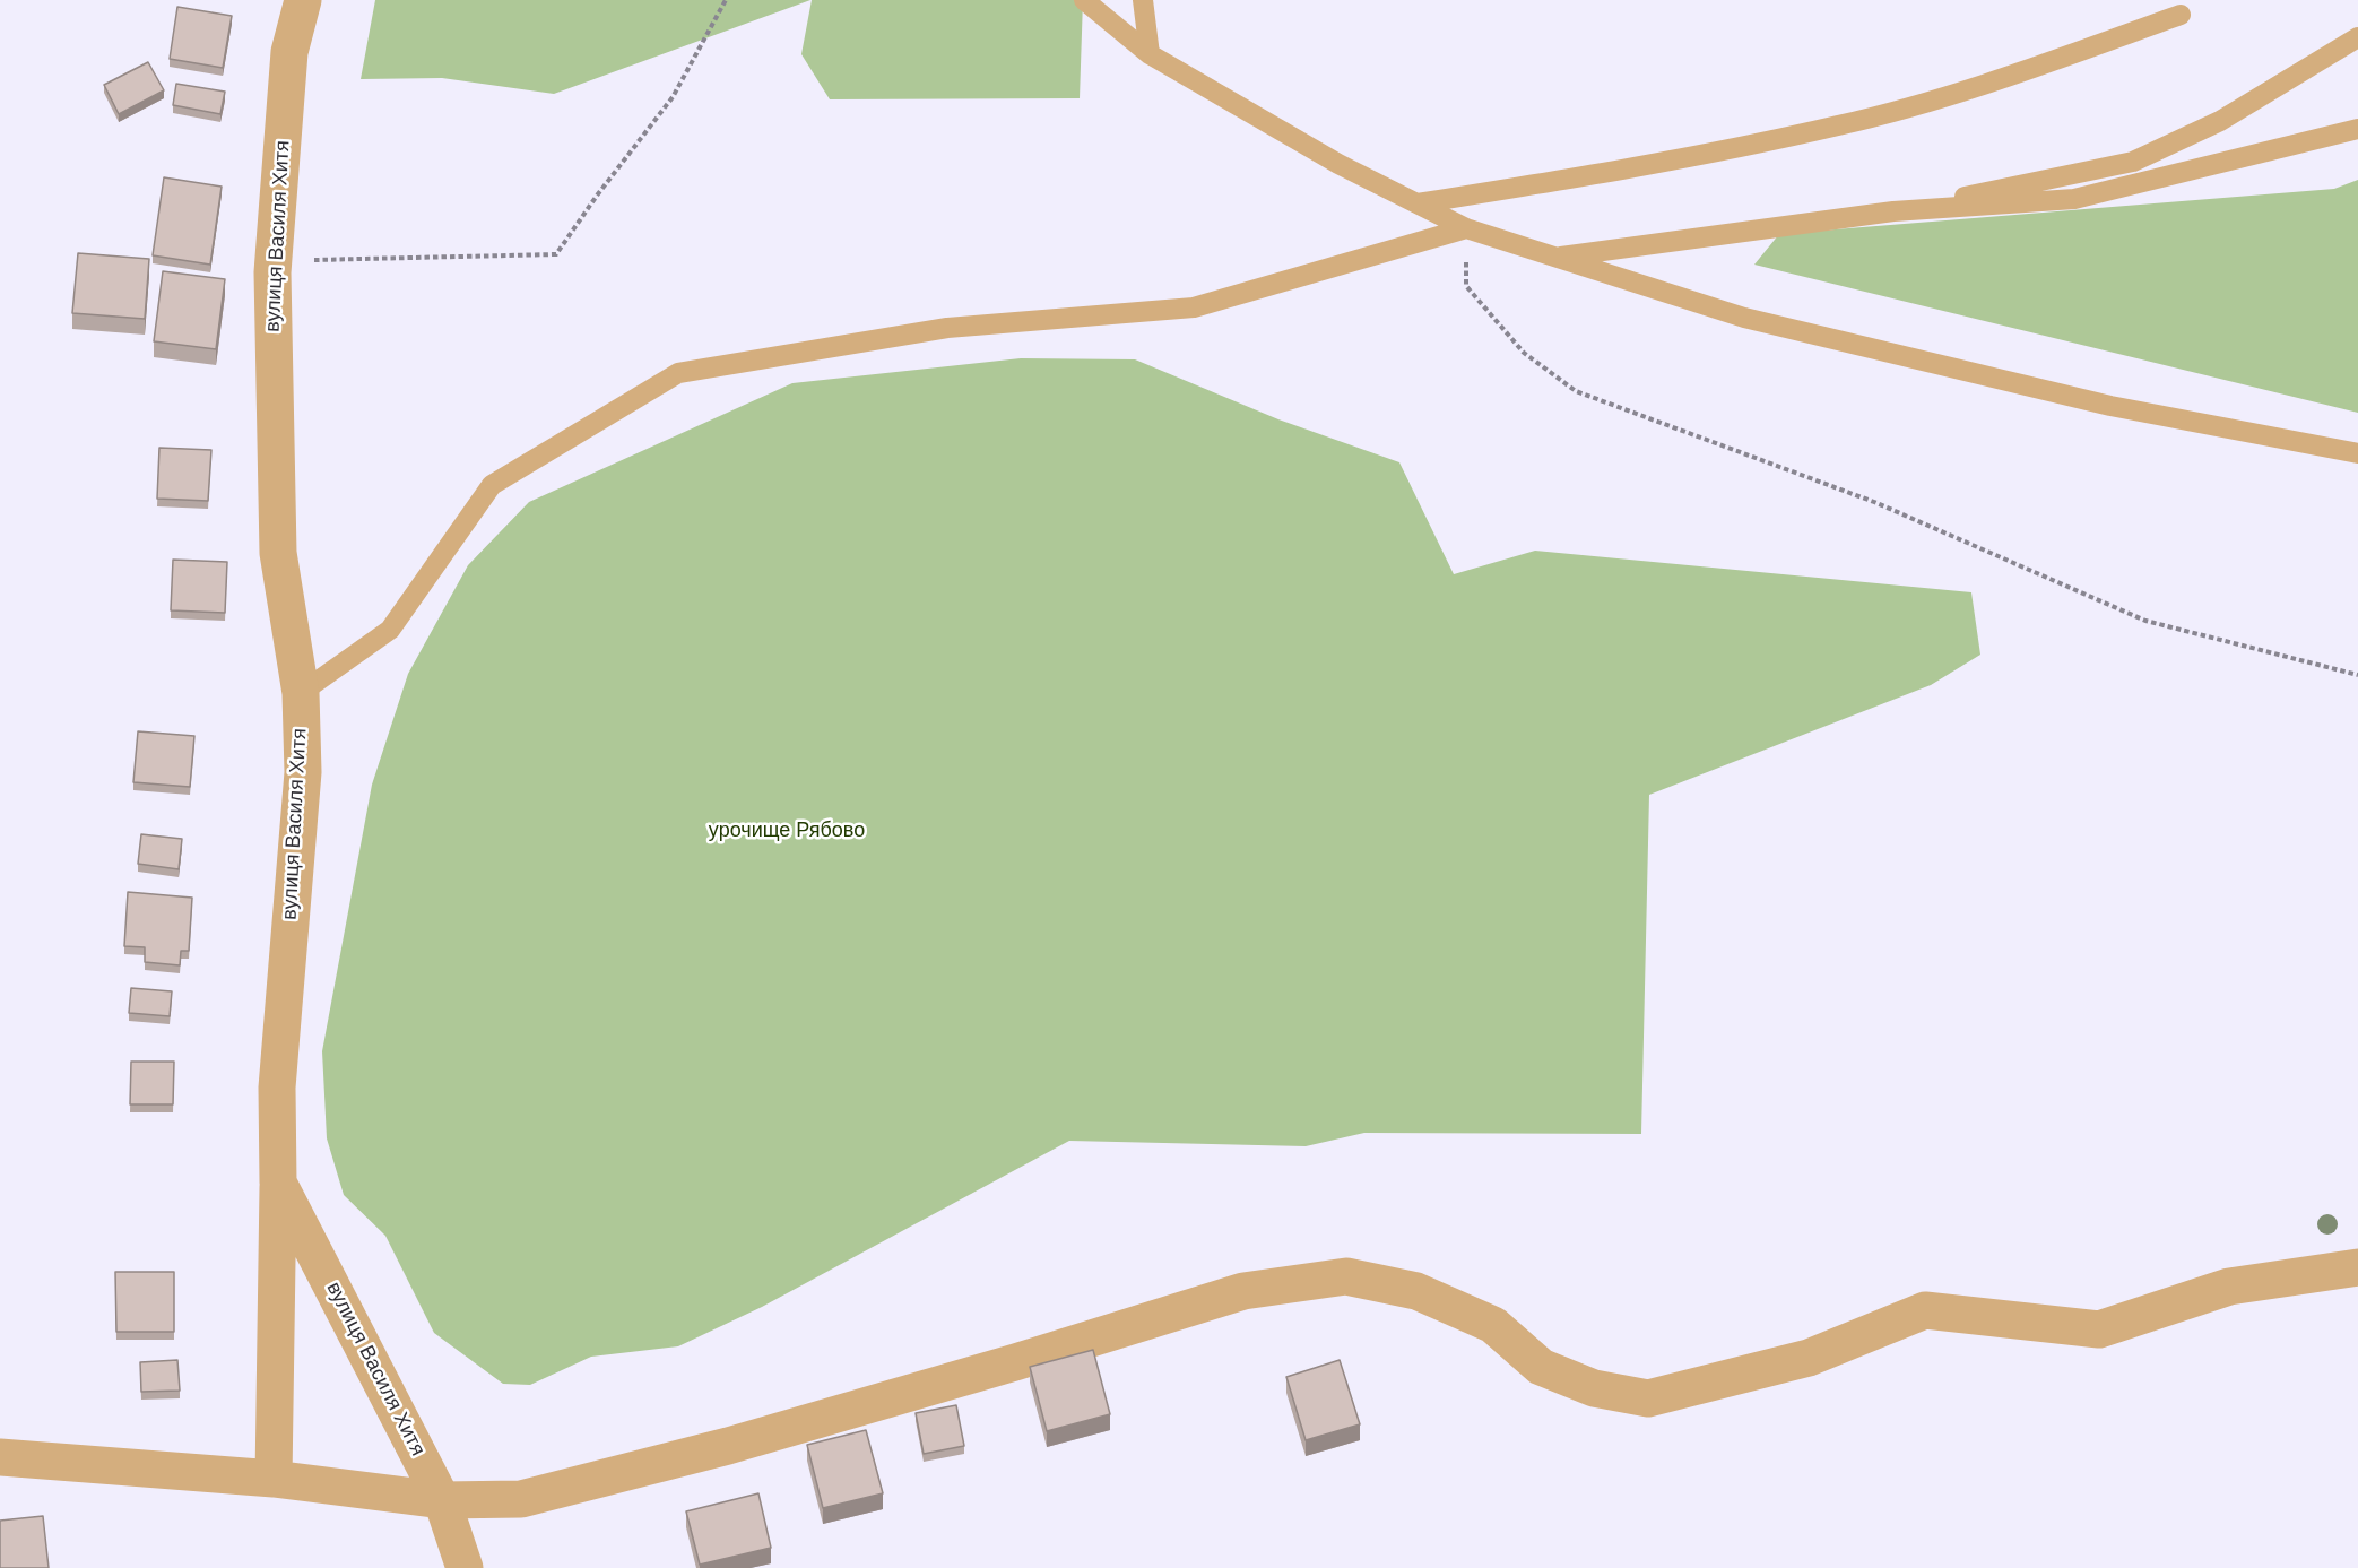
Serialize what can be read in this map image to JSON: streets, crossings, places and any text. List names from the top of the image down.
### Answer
{
  "streets": {
    "street": ["вулиця Василя Хитя"]
  },
  "parks": ["урочище Рябово"]
}
